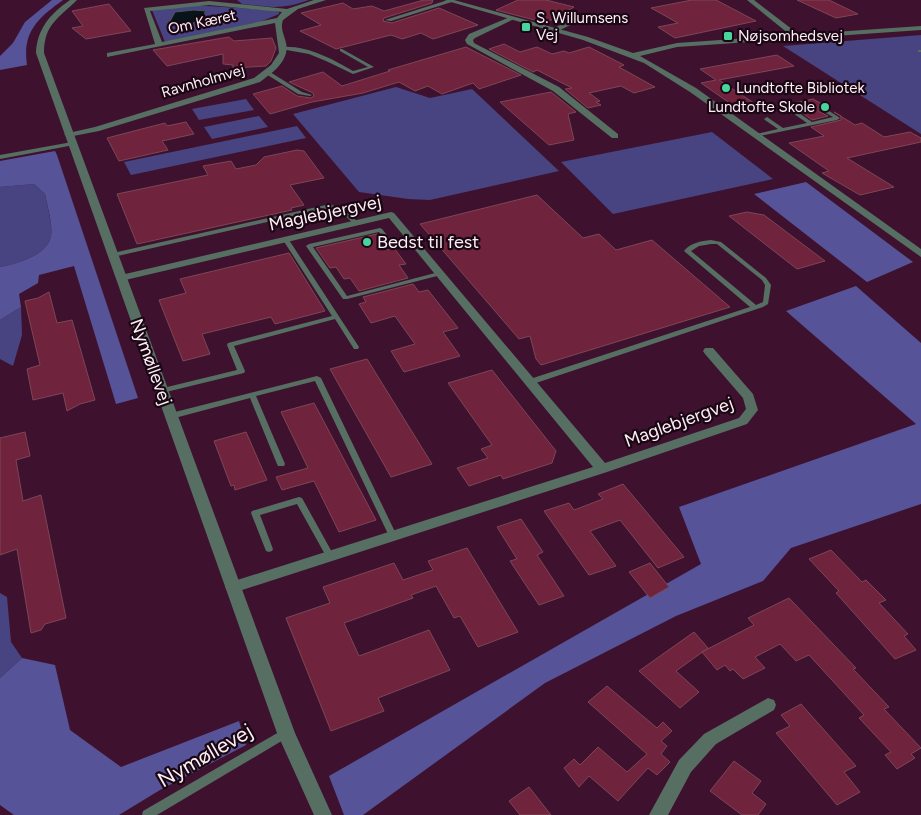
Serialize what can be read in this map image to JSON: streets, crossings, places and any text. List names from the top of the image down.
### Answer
{
  "streets": {
    "street": [
      "Om Kæret",
      "Ravnholmvej",
      "Maglebjergvej",
      "Nymøllevej"
    ]
  },
  "crossings": [
    ["Ravnholmvej", "Nymøllevej"],
    ["Maglebjergvej", "Nymøllevej"]
  ],
  "places": {
    "transit": ["S. Willumsens Vej", "Nøjsomhedsvej"],
    "other": ["Lundtofte Bibliotek", "Lundtofte Skole", "Bedst til fest"]
  }
}
